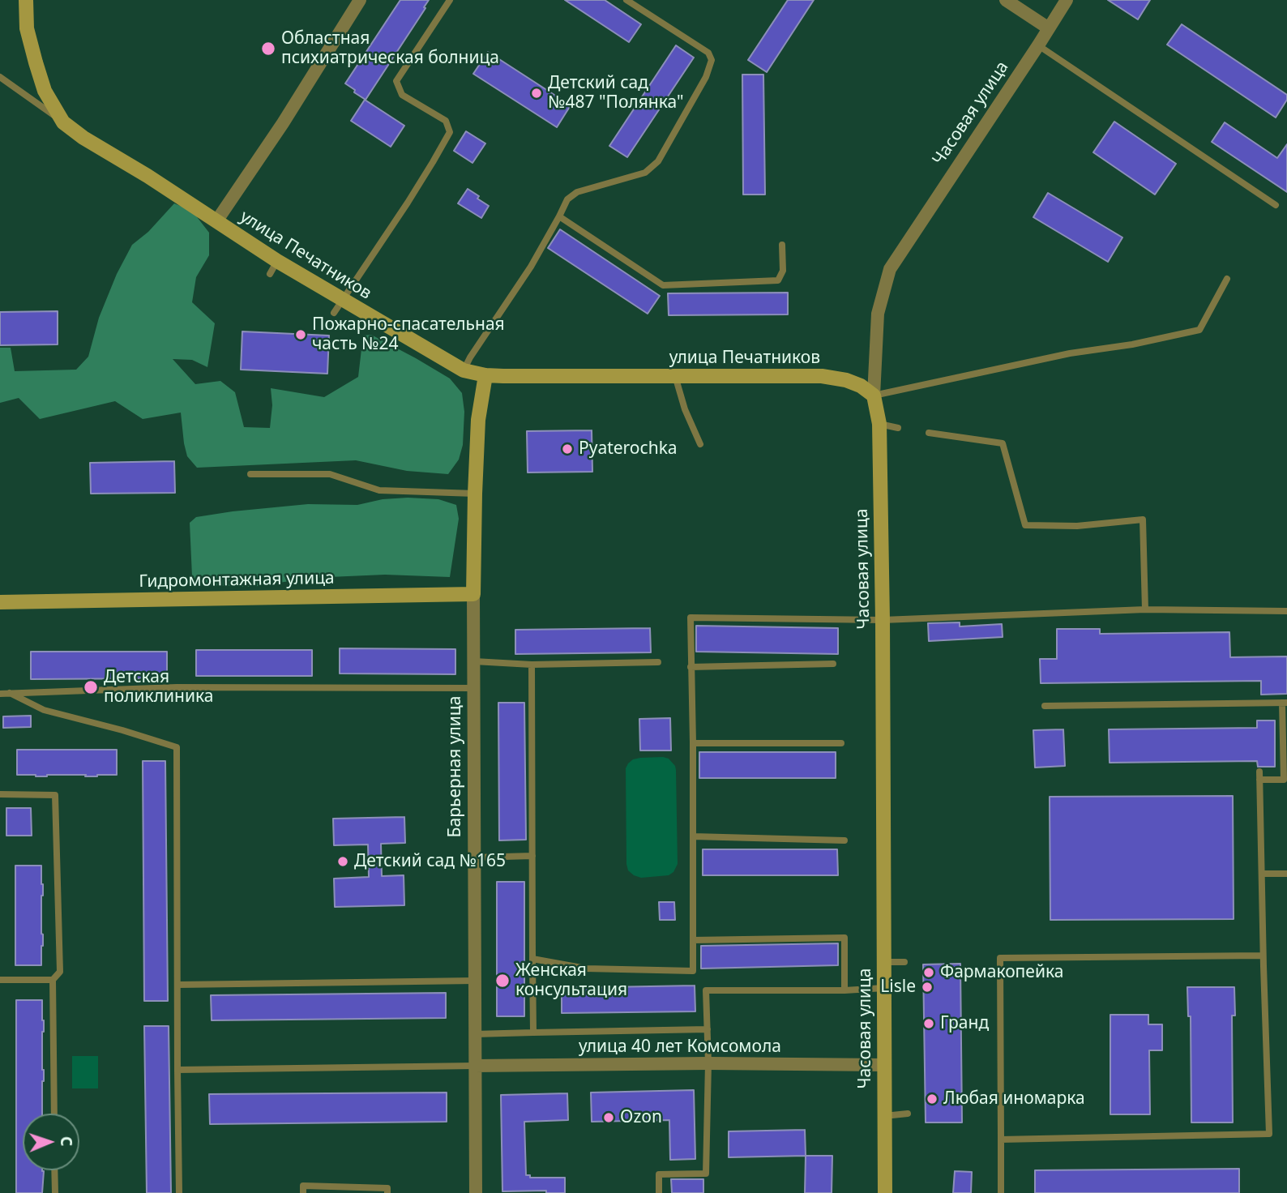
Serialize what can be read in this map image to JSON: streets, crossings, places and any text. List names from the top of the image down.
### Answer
{
  "streets": {
    "main road": [
      "Часовая улица",
      "улица Печатников",
      "Гидромонтажная улица",
      "Барьерная улица"
    ],
    "street": ["улица 40 лет Комсомола"]
  },
  "crossings": [
    ["Часовая улица", "улица Печатников"],
    ["Часовая улица", "улица 40 лет Комсомола"],
    ["улица Печатников", "Барьерная улица"],
    ["Гидромонтажная улица", "Барьерная улица"],
    ["Барьерная улица", "улица 40 лет Комсомола"]
  ],
  "places": [
    "Областная психиатрическая болница",
    "Детский сад №487 \"Полянка\"",
    "Пожарно-спасательная часть №24",
    "Pyaterochka",
    "Детская поликлиника",
    "Детский сад №165",
    "Фармакопейка",
    "Женская консультация",
    "Lisle",
    "Гранд",
    "Любая иномарка",
    "Ozon"
  ],
  "north": "right"
}
